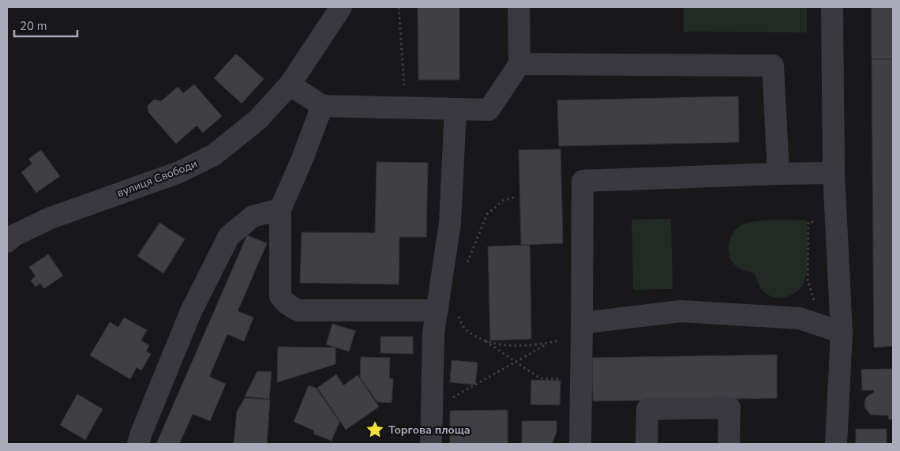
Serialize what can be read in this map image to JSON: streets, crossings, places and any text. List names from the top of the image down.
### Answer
{
  "streets": {
    "street": ["вулиця Свободи"]
  },
  "places": {
    "place": ["Торгова площа"]
  },
  "scale_bar": "20 m"
}
